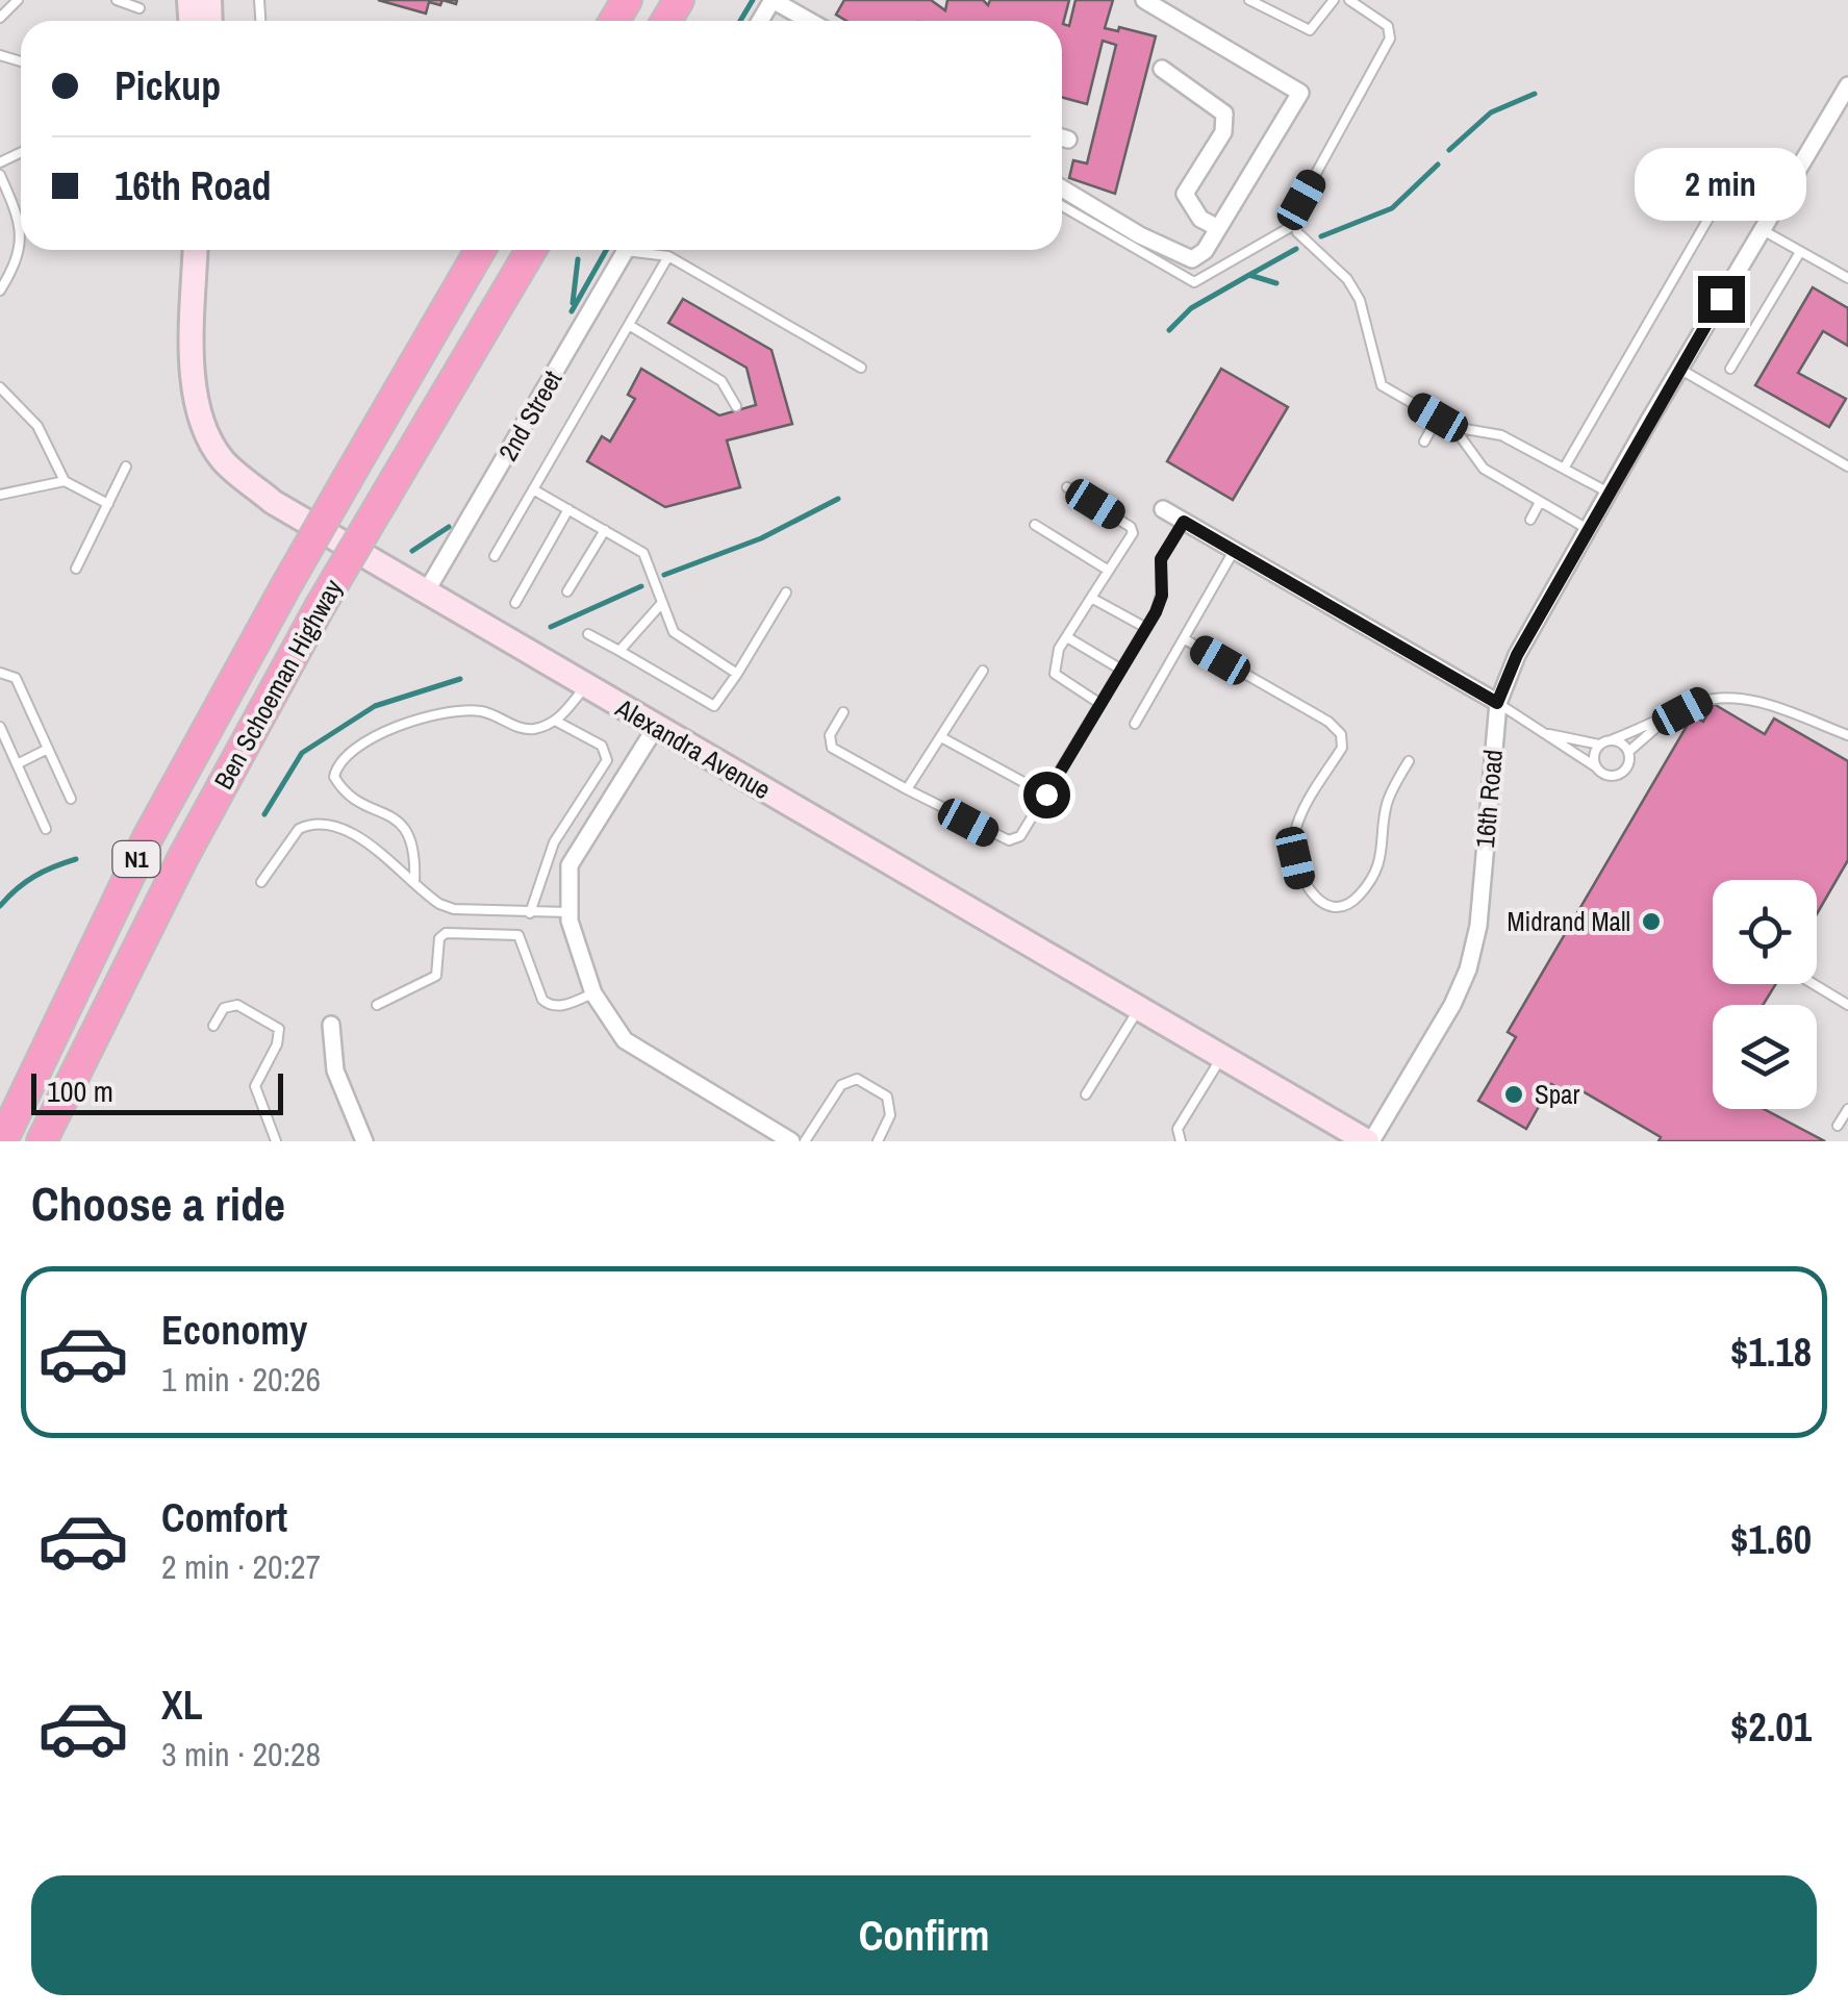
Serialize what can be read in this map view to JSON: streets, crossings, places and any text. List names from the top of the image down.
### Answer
{
  "streets": {
    "highway": ["Ben Schoeman Highway", "N1"],
    "main road": ["Alexandra Avenue"],
    "street": ["2nd Street", "16th Road"]
  },
  "crossings": [
    ["2nd Street", "Alexandra Avenue"],
    ["Alexandra Avenue", "16th Road"]
  ],
  "places": ["Midrand Mall", "Spar"],
  "scale_bar": "100 m",
  "page": {
    "banner": ["Pickup", "16th Road"],
    "bubble": "2 min",
    "scale": "100 m",
    "heading": "Choose a ride",
    "list": [
      {
        "name": "Economy",
        "note": "1 min · 20:26",
        "value": "$1.18"
      },
      {
        "name": "Comfort",
        "note": "2 min · 20:27",
        "value": "$1.60"
      },
      {
        "name": "XL",
        "note": "3 min · 20:28",
        "value": "$2.01"
      }
    ],
    "buttons": "Confirm"
  }
}
